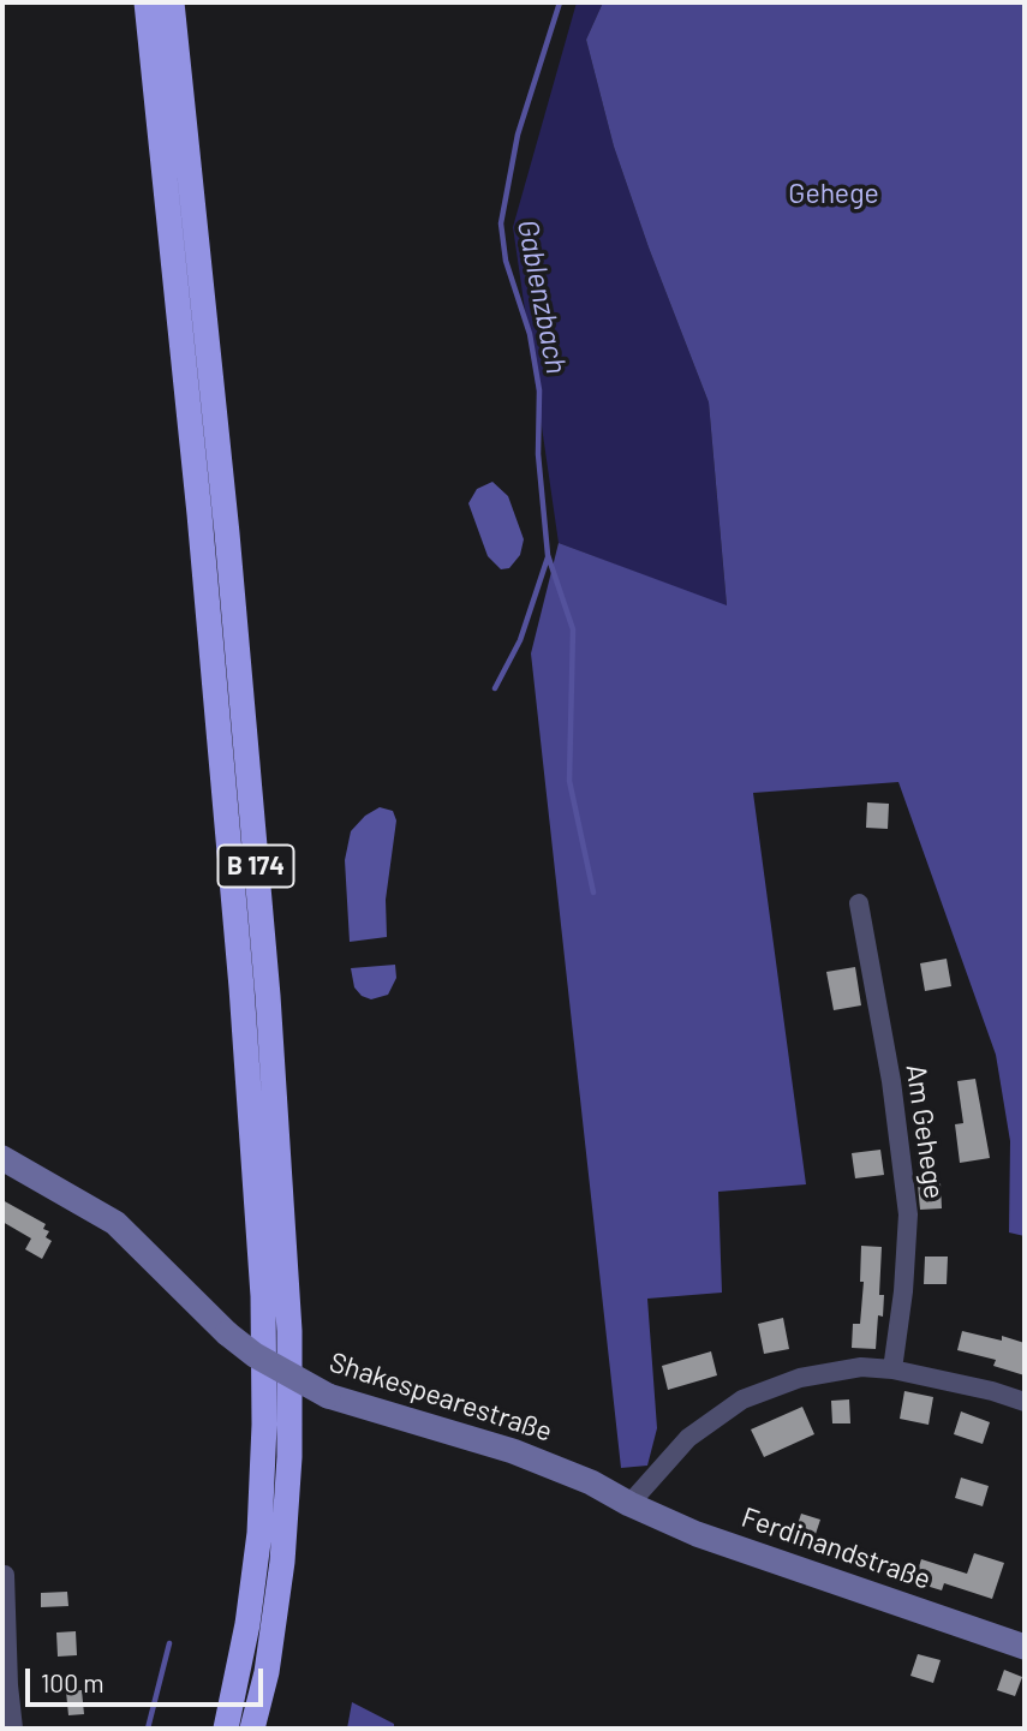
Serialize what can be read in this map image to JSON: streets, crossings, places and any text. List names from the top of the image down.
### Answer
{
  "streets": {
    "highway": ["B 174"],
    "street": ["Am Gehege", "Shakespearestraße", "Ferdinandstraße"]
  },
  "crossings": [
    ["Shakespearestraße", "Ferdinandstraße"]
  ],
  "water": ["Gablenzbach"],
  "parks": ["Gehege"],
  "scale_bar": "100 m"
}
